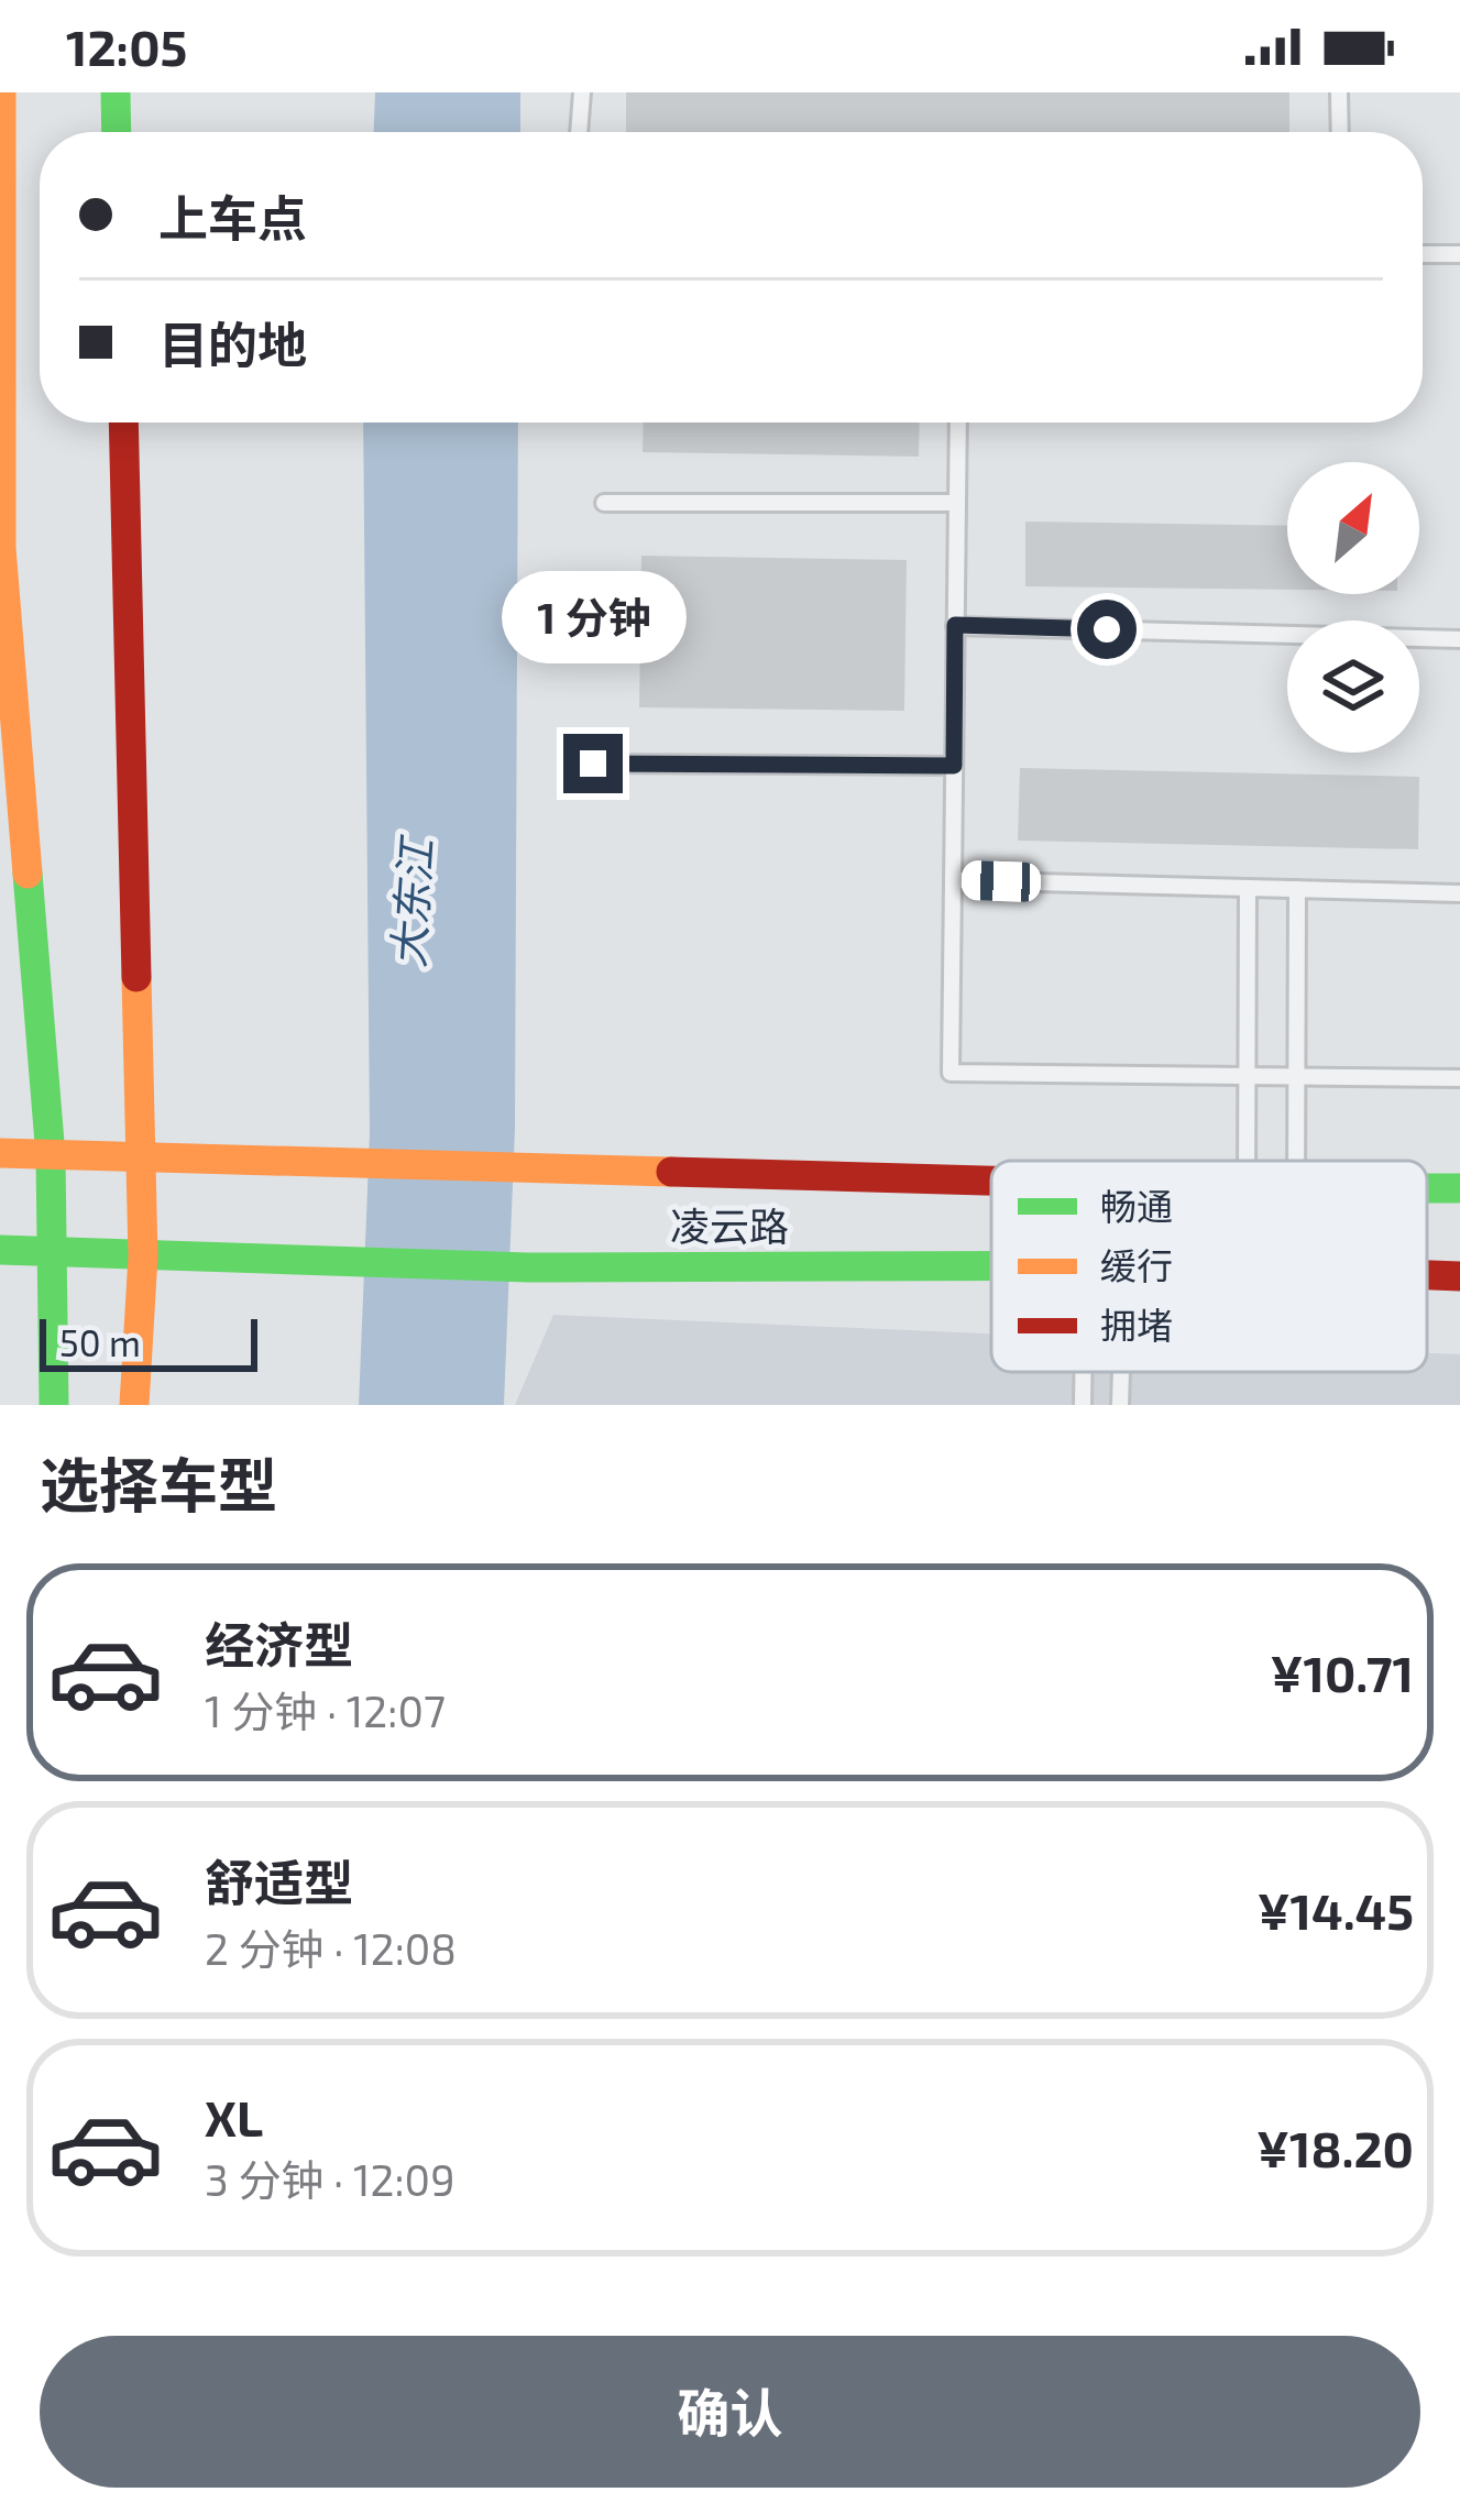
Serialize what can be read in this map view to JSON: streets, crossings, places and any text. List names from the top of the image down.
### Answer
{
  "streets": {
    "main road": ["凌云路"]
  },
  "water": ["大东江"],
  "legend": ["畅通", "缓行", "拥堵"],
  "scale_bar": "50 m",
  "north": "top right",
  "page": {
    "status": "12:05",
    "banner": ["上车点", "目的地"],
    "bubble": "1 分钟",
    "scale": "50 m",
    "heading": "选择车型",
    "list": [
      {
        "name": "经济型",
        "note": "1 分钟 · 12:07",
        "value": "¥10.71"
      },
      {
        "name": "舒适型",
        "note": "2 分钟 · 12:08",
        "value": "¥14.45"
      },
      {
        "name": "XL",
        "note": "3 分钟 · 12:09",
        "value": "¥18.20"
      }
    ],
    "buttons": "确认"
  }
}
